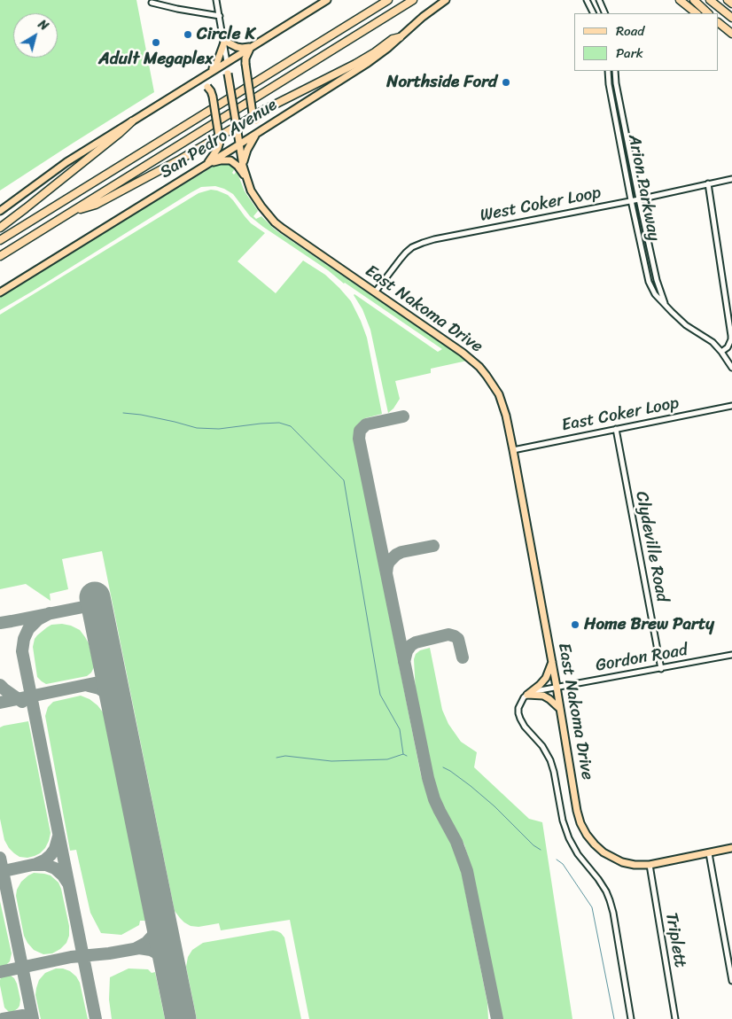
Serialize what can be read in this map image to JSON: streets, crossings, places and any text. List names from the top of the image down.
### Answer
{
  "streets": {
    "main road": ["San Pedro Avenue", "East Nakoma Drive"],
    "street": [
      "Arion Parkway",
      "West Coker Loop",
      "East Coker Loop",
      "Clydeville Road",
      "Gordon Road",
      "Triplett"
    ]
  },
  "crossings": [
    ["San Pedro Avenue", "East Nakoma Drive"],
    ["Arion Parkway", "West Coker Loop"],
    ["West Coker Loop", "East Nakoma Drive"],
    ["East Nakoma Drive", "East Coker Loop"],
    ["East Nakoma Drive", "Gordon Road"],
    ["East Nakoma Drive", "Triplett"],
    ["East Coker Loop", "Clydeville Road"],
    ["Clydeville Road", "Gordon Road"]
  ],
  "places": [
    "Circle K",
    "Adult Megaplex",
    "Northside Ford",
    "Home Brew Party"
  ],
  "legend": ["Road", "Park"],
  "north": "top right"
}
